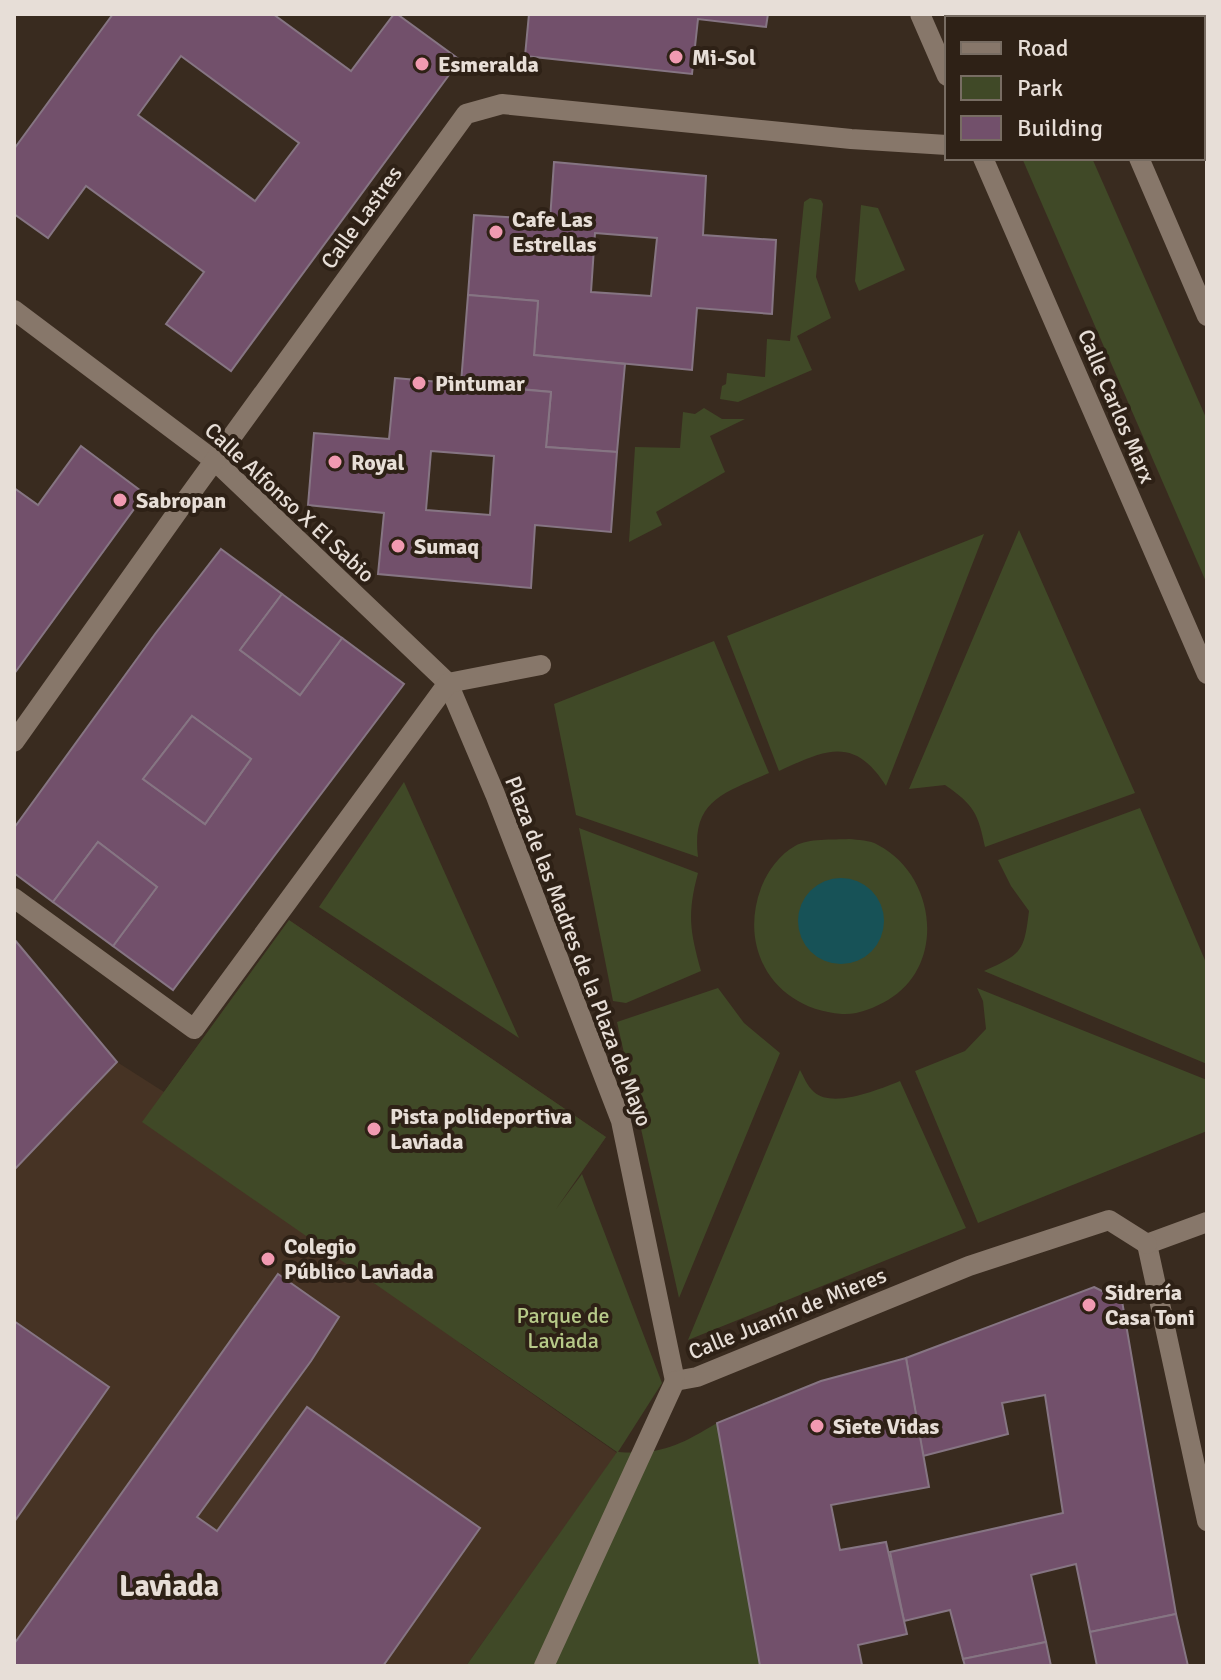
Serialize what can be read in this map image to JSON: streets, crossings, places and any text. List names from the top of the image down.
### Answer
{
  "streets": {
    "street": [
      "Calle Lastres",
      "Calle Carlos Marx",
      "Calle Alfonso X El Sabio",
      "Plaza de las Madres de la Plaza de Mayo",
      "Calle Juanín de Mieres"
    ]
  },
  "crossings": [
    ["Calle Lastres", "Calle Alfonso X El Sabio"],
    ["Calle Alfonso X El Sabio", "Plaza de las Madres de la Plaza de Mayo"],
    ["Plaza de las Madres de la Plaza de Mayo", "Calle Juanín de Mieres"]
  ],
  "districts": ["Laviada"],
  "parks": ["Parque de Laviada"],
  "places": [
    "Mi-Sol",
    "Esmeralda",
    "Cafe Las Estrellas",
    "Pintumar",
    "Royal",
    "Sabropan",
    "Sumaq",
    "Pista polideportiva Laviada",
    "Colegio Público Laviada",
    "Sidrería Casa Toni",
    "Siete Vidas"
  ],
  "legend": ["Road", "Park", "Building"]
}
